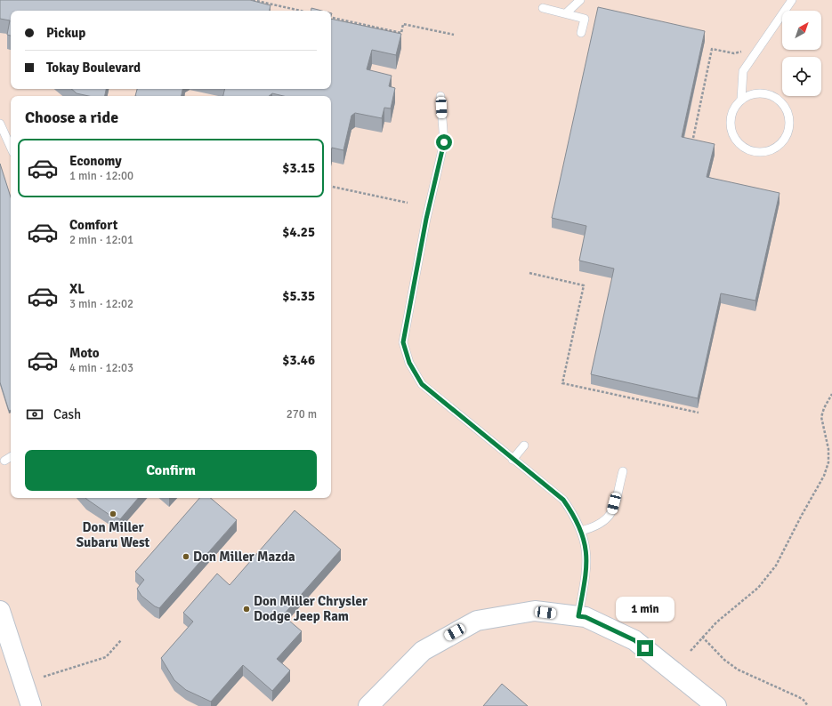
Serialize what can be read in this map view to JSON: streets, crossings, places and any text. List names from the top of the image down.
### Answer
{
  "places": ["Don Miller Subaru West", "Don Miller Mazda", "Don Miller Chrysler Dodge Jeep Ram"],
  "north": "top right",
  "page": {
    "banner": ["Pickup", "Tokay Boulevard"],
    "heading": "Choose a ride",
    "list": [
      {
        "name": "Economy",
        "note": "1 min · 12:00",
        "value": "$3.15"
      },
      {
        "name": "Comfort",
        "note": "2 min · 12:01",
        "value": "$4.25"
      },
      {
        "name": "XL",
        "note": "3 min · 12:02",
        "value": "$5.35"
      },
      {
        "name": "Moto",
        "note": "4 min · 12:03",
        "value": "$3.46"
      }
    ],
    "pay": ["Cash", "270 m"],
    "buttons": "Confirm",
    "bubble": "1 min"
  }
}
